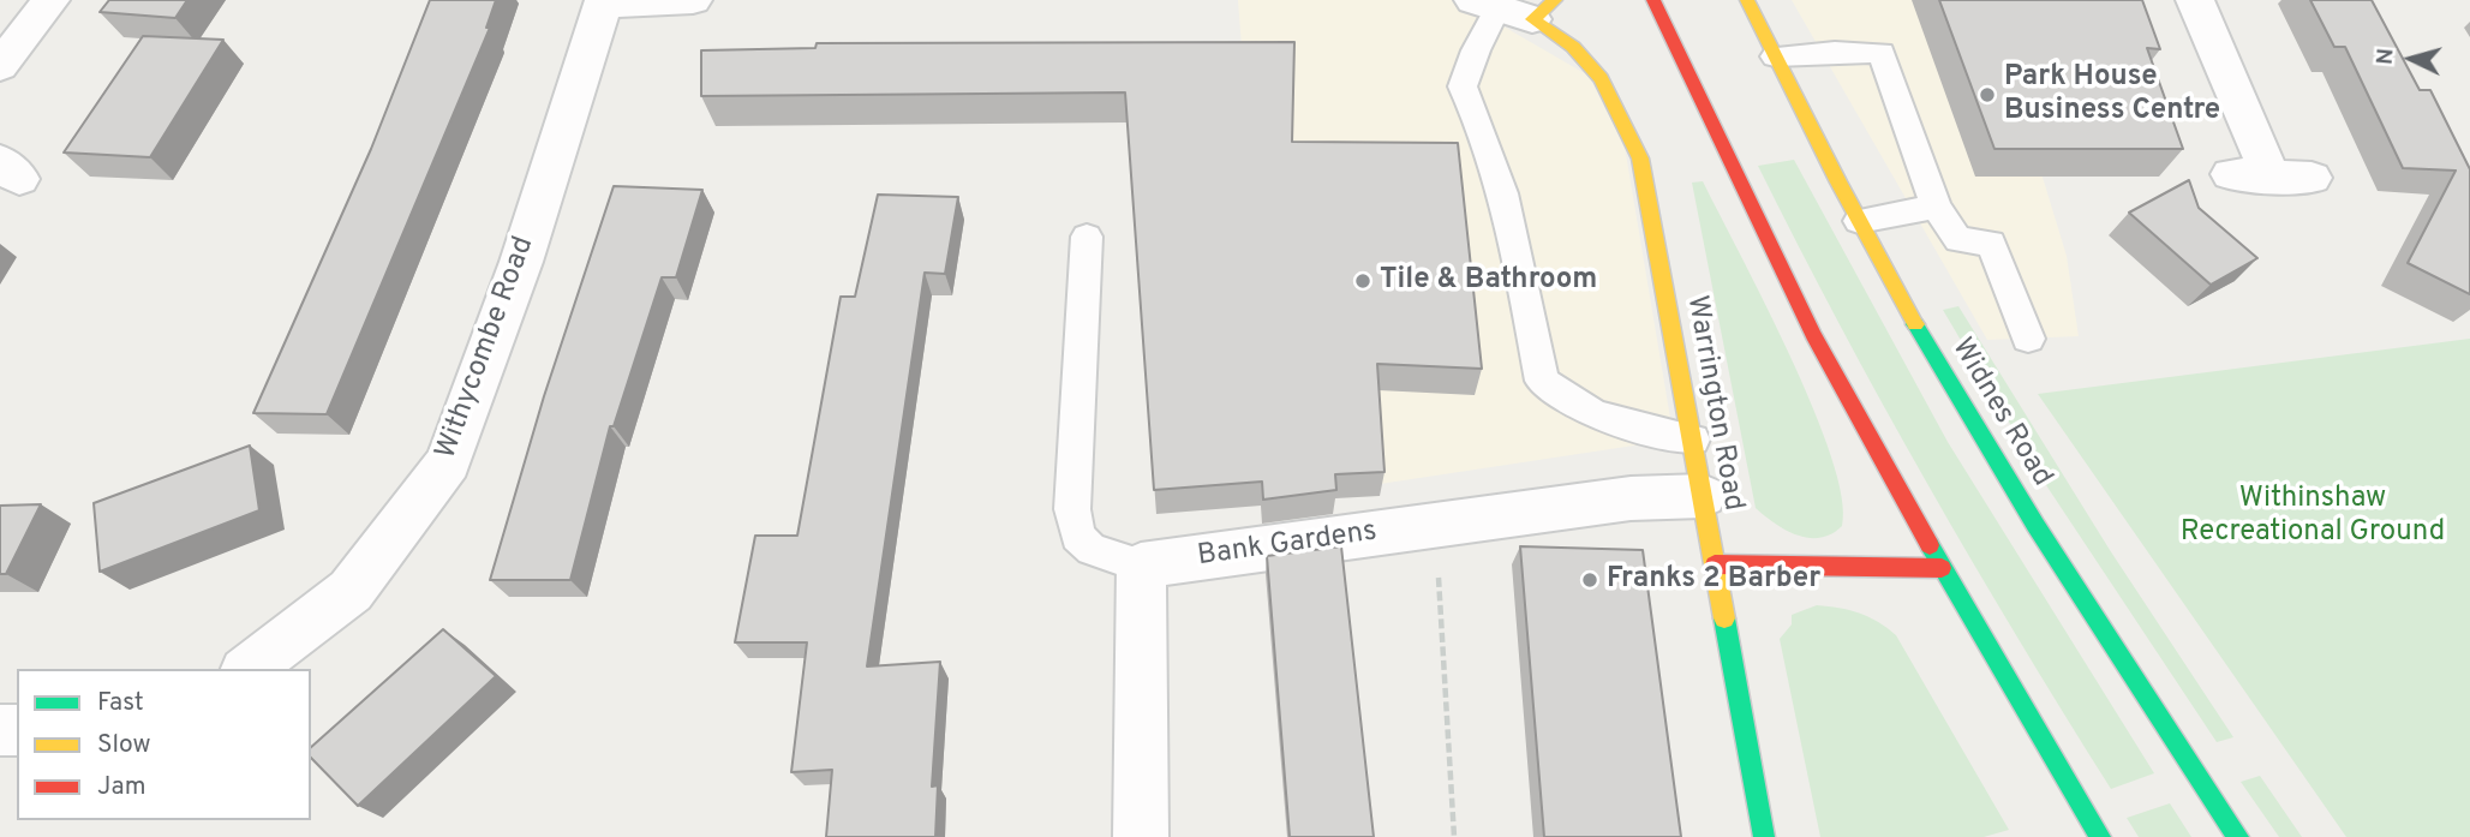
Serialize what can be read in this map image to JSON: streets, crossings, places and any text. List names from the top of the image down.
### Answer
{
  "streets": {
    "main road": ["Warrington Road", "Widnes Road"],
    "street": ["Withycombe Road", "Bank Gardens"]
  },
  "crossings": [
    ["Warrington Road", "Bank Gardens"]
  ],
  "parks": ["Withinshaw Recreational Ground"],
  "places": ["Park House Business Centre", "Tile & Bathroom", "Franks 2 Barber"],
  "legend": ["Fast", "Slow", "Jam"],
  "north": "left"
}
